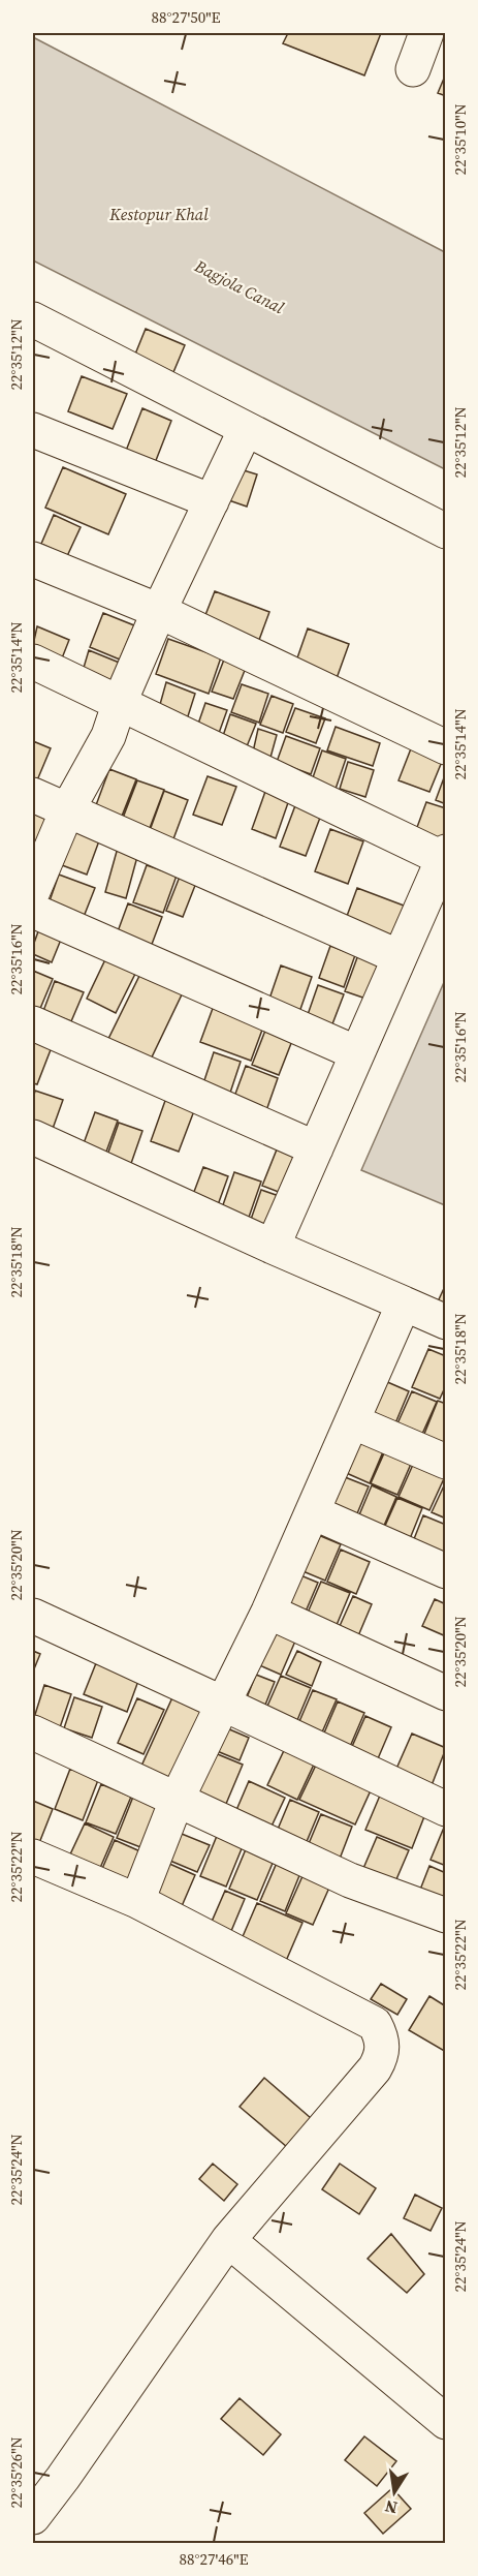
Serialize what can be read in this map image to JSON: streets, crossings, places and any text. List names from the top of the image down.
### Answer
{
  "water": ["Kestopur Khal", "Bagjola Canal"],
  "north": "bottom",
  "coordinates": [
    "88°27'50\"E",
    "22°35'10\"N",
    "22°35'12\"N",
    "22°35'14\"N",
    "22°35'16\"N",
    "22°35'18\"N",
    "22°35'20\"N",
    "22°35'22\"N",
    "22°35'24\"N",
    "22°35'26\"N",
    "88°27'46\"E"
  ]
}
